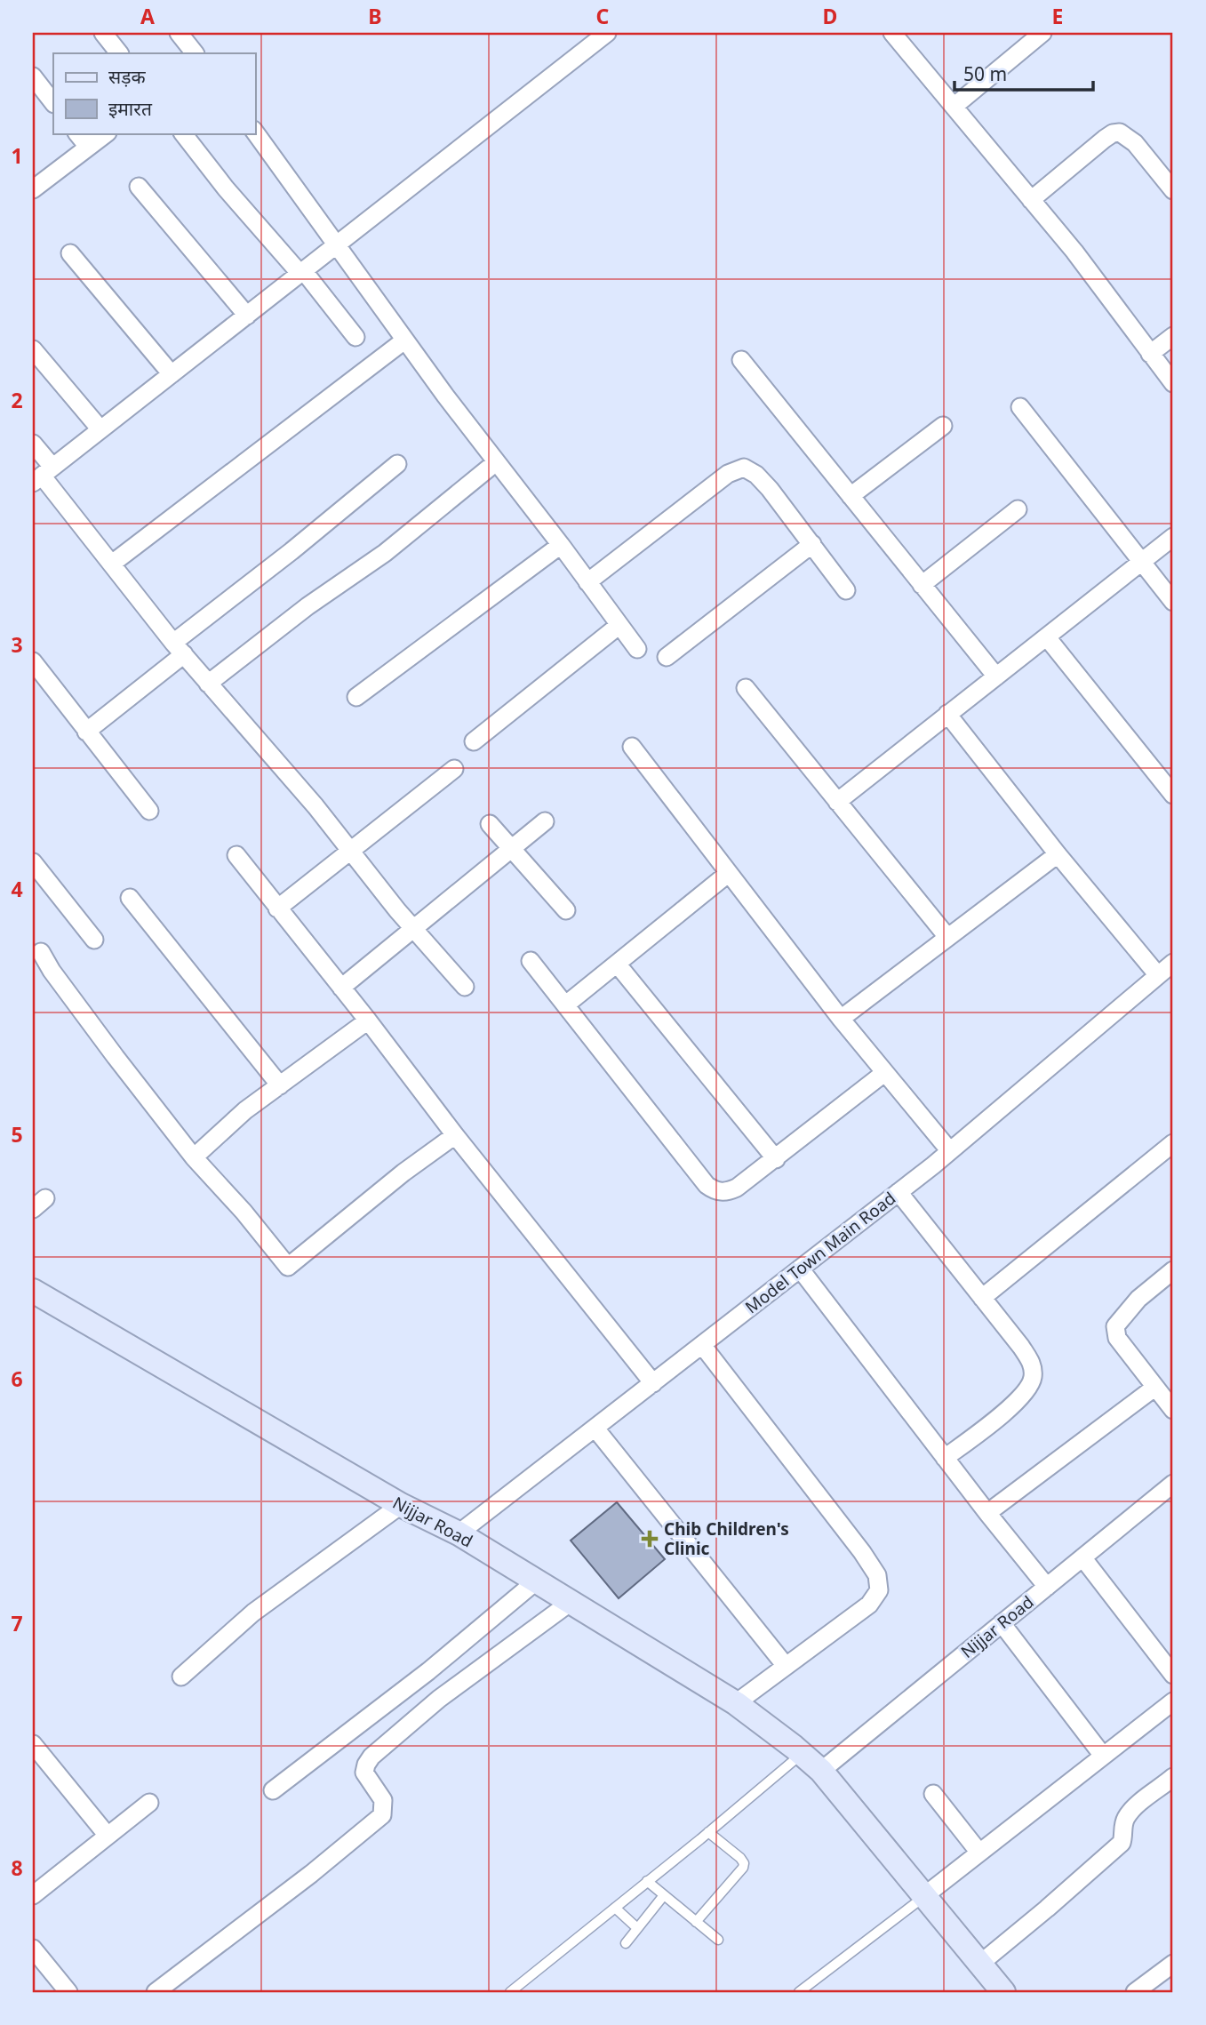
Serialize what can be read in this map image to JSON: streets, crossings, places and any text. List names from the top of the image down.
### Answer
{
  "streets": {
    "street": ["Model Town Main Road", "Nijjar Road"]
  },
  "crossings": [
    ["Model Town Main Road", "Nijjar Road"]
  ],
  "places": {
    "health": ["Chib Children's Clinic"]
  },
  "legend": ["सड़क", "इमारत"],
  "scale_bar": "50 m",
  "grid": {
    "columns": [
      "A",
      "B",
      "C",
      "D",
      "E"
    ],
    "rows": [
      "1",
      "2",
      "3",
      "4",
      "5",
      "6",
      "7",
      "8"
    ]
  }
}
